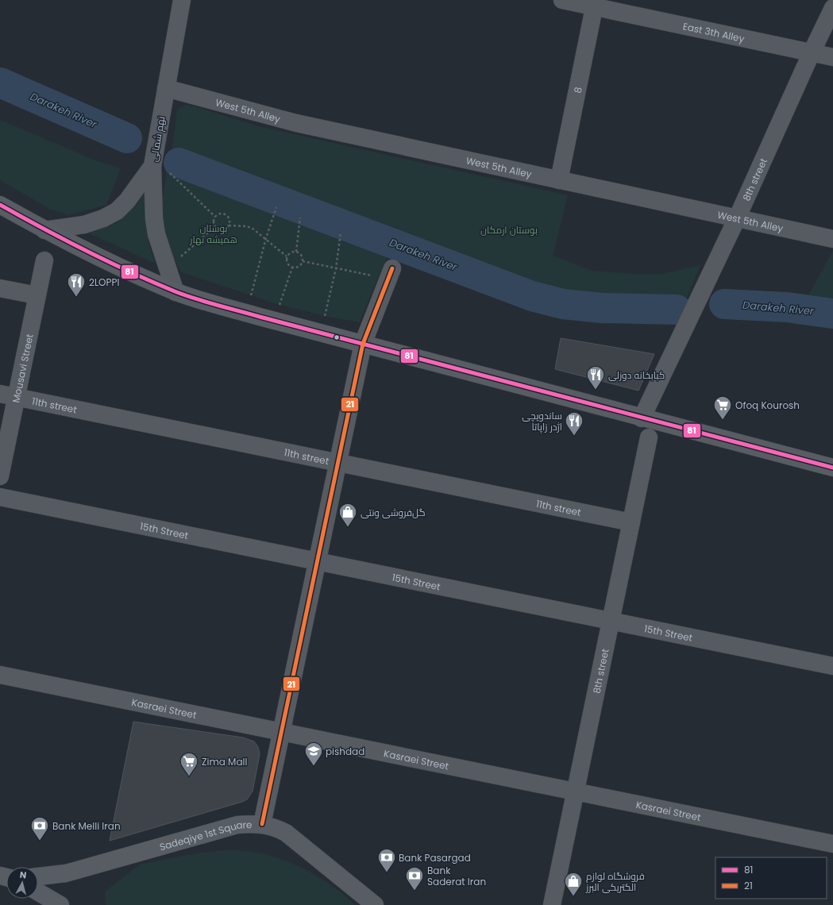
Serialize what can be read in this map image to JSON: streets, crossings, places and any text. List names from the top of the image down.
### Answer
{
  "streets": {
    "main road": ["Sadeqiye 1st Square"],
    "street": [
      "East 3th Alley",
      "8",
      "West 5th Alley",
      "نهم شمالی",
      "8th street",
      "Mousavi Street",
      "11th street",
      "15th Street",
      "Kasraei Street"
    ]
  },
  "crossings": [
    ["East 3th Alley", "8"],
    ["East 3th Alley", "8th street"],
    ["8", "West 5th Alley"],
    ["West 5th Alley", "نهم شمالی"],
    ["West 5th Alley", "8th street"],
    ["8th street", "11th street"],
    ["8th street", "15th Street"],
    ["8th street", "Kasraei Street"],
    ["Mousavi Street", "11th street"]
  ],
  "water": ["Darakeh River"],
  "parks": ["بوستان همیشه بهار", "بوستان ارمکان"],
  "places": {
    "restaurant": ["2LOPPI", "کبابخانه دوزلی", "ساندویچی اژدر زاپاتا"],
    "supermarket": ["Ofoq Kourosh", "Zima Mall"],
    "shop": ["گل‌فروشی ونتی", "فروشگاه لوازم الکتریکی البرز"],
    "school or university": ["pishdad"],
    "bank": ["Bank Melli Iran", "Bank Pasargad", "Bank Saderat Iran"]
  },
  "lines": ["transit line 81", "transit line 21"],
  "legend": ["81", "21"],
  "north": "top"
}
